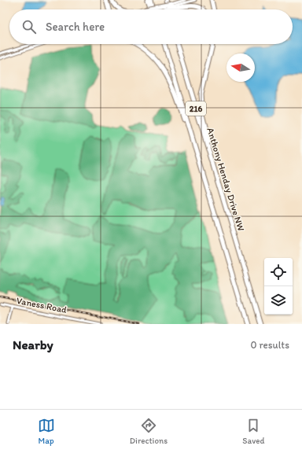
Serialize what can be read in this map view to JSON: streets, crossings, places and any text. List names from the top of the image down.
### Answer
{
  "streets": {
    "highway": ["216", "Anthony Henday Drive NW"],
    "main road": ["Vaness Road"]
  },
  "north": "left",
  "page": {
    "search": "Search here",
    "heading": ["Nearby", "0 results"],
    "nav": ["Map", "Directions", "Saved"]
  }
}
